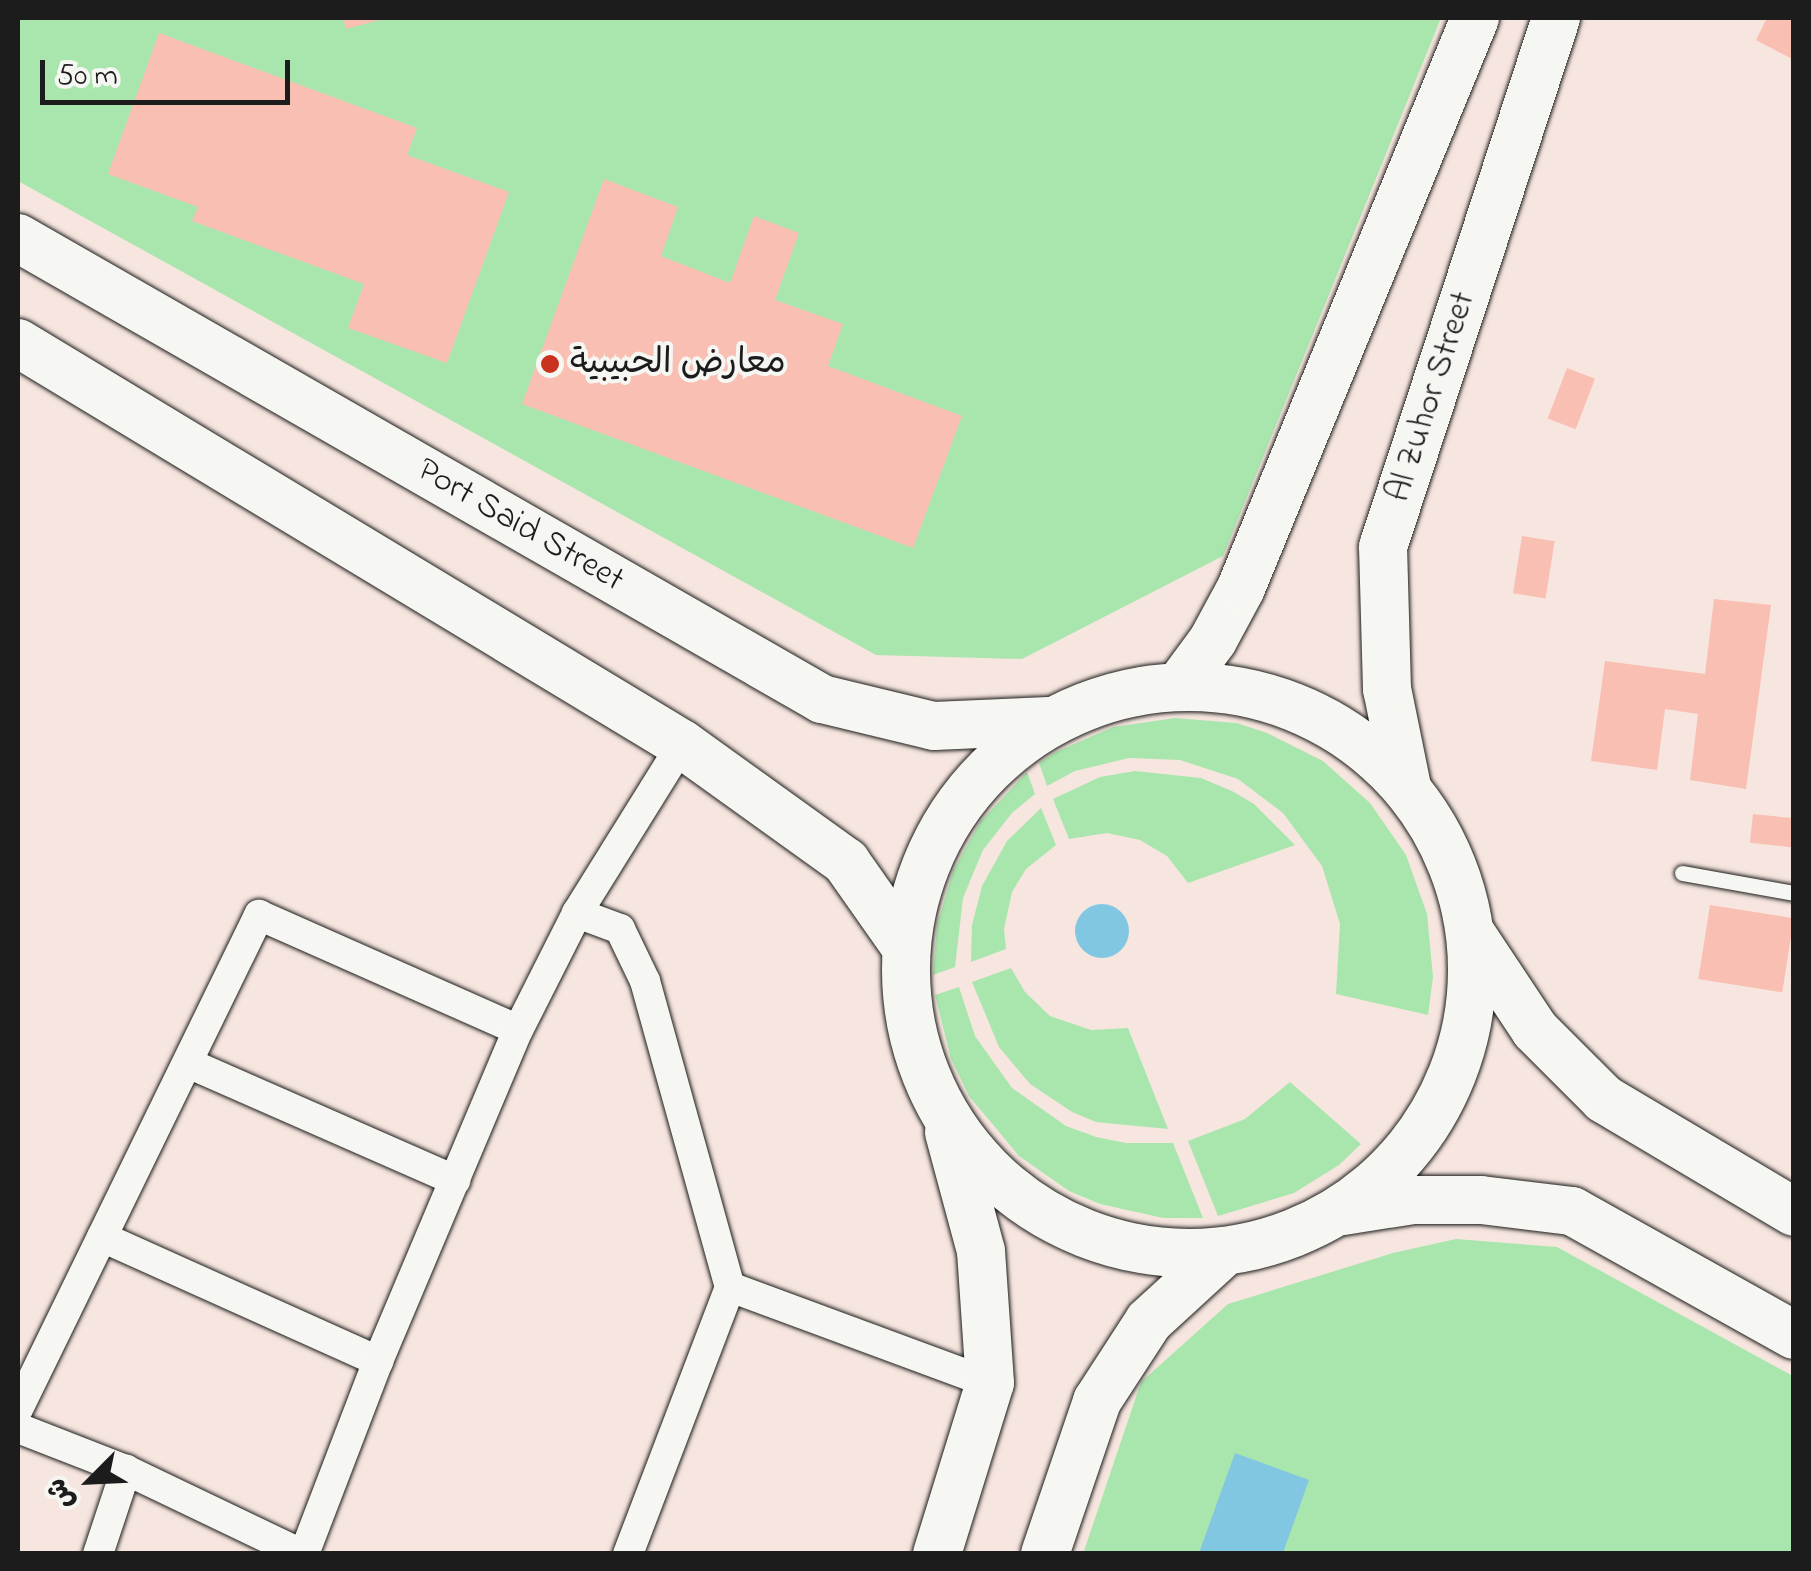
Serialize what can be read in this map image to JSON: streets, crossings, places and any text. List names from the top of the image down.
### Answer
{
  "streets": {
    "main road": ["Al Zuhor Street", "Port Said Street"]
  },
  "places": ["معارض الحبيبية"],
  "scale_bar": "50 m",
  "north": "bottom left"
}
